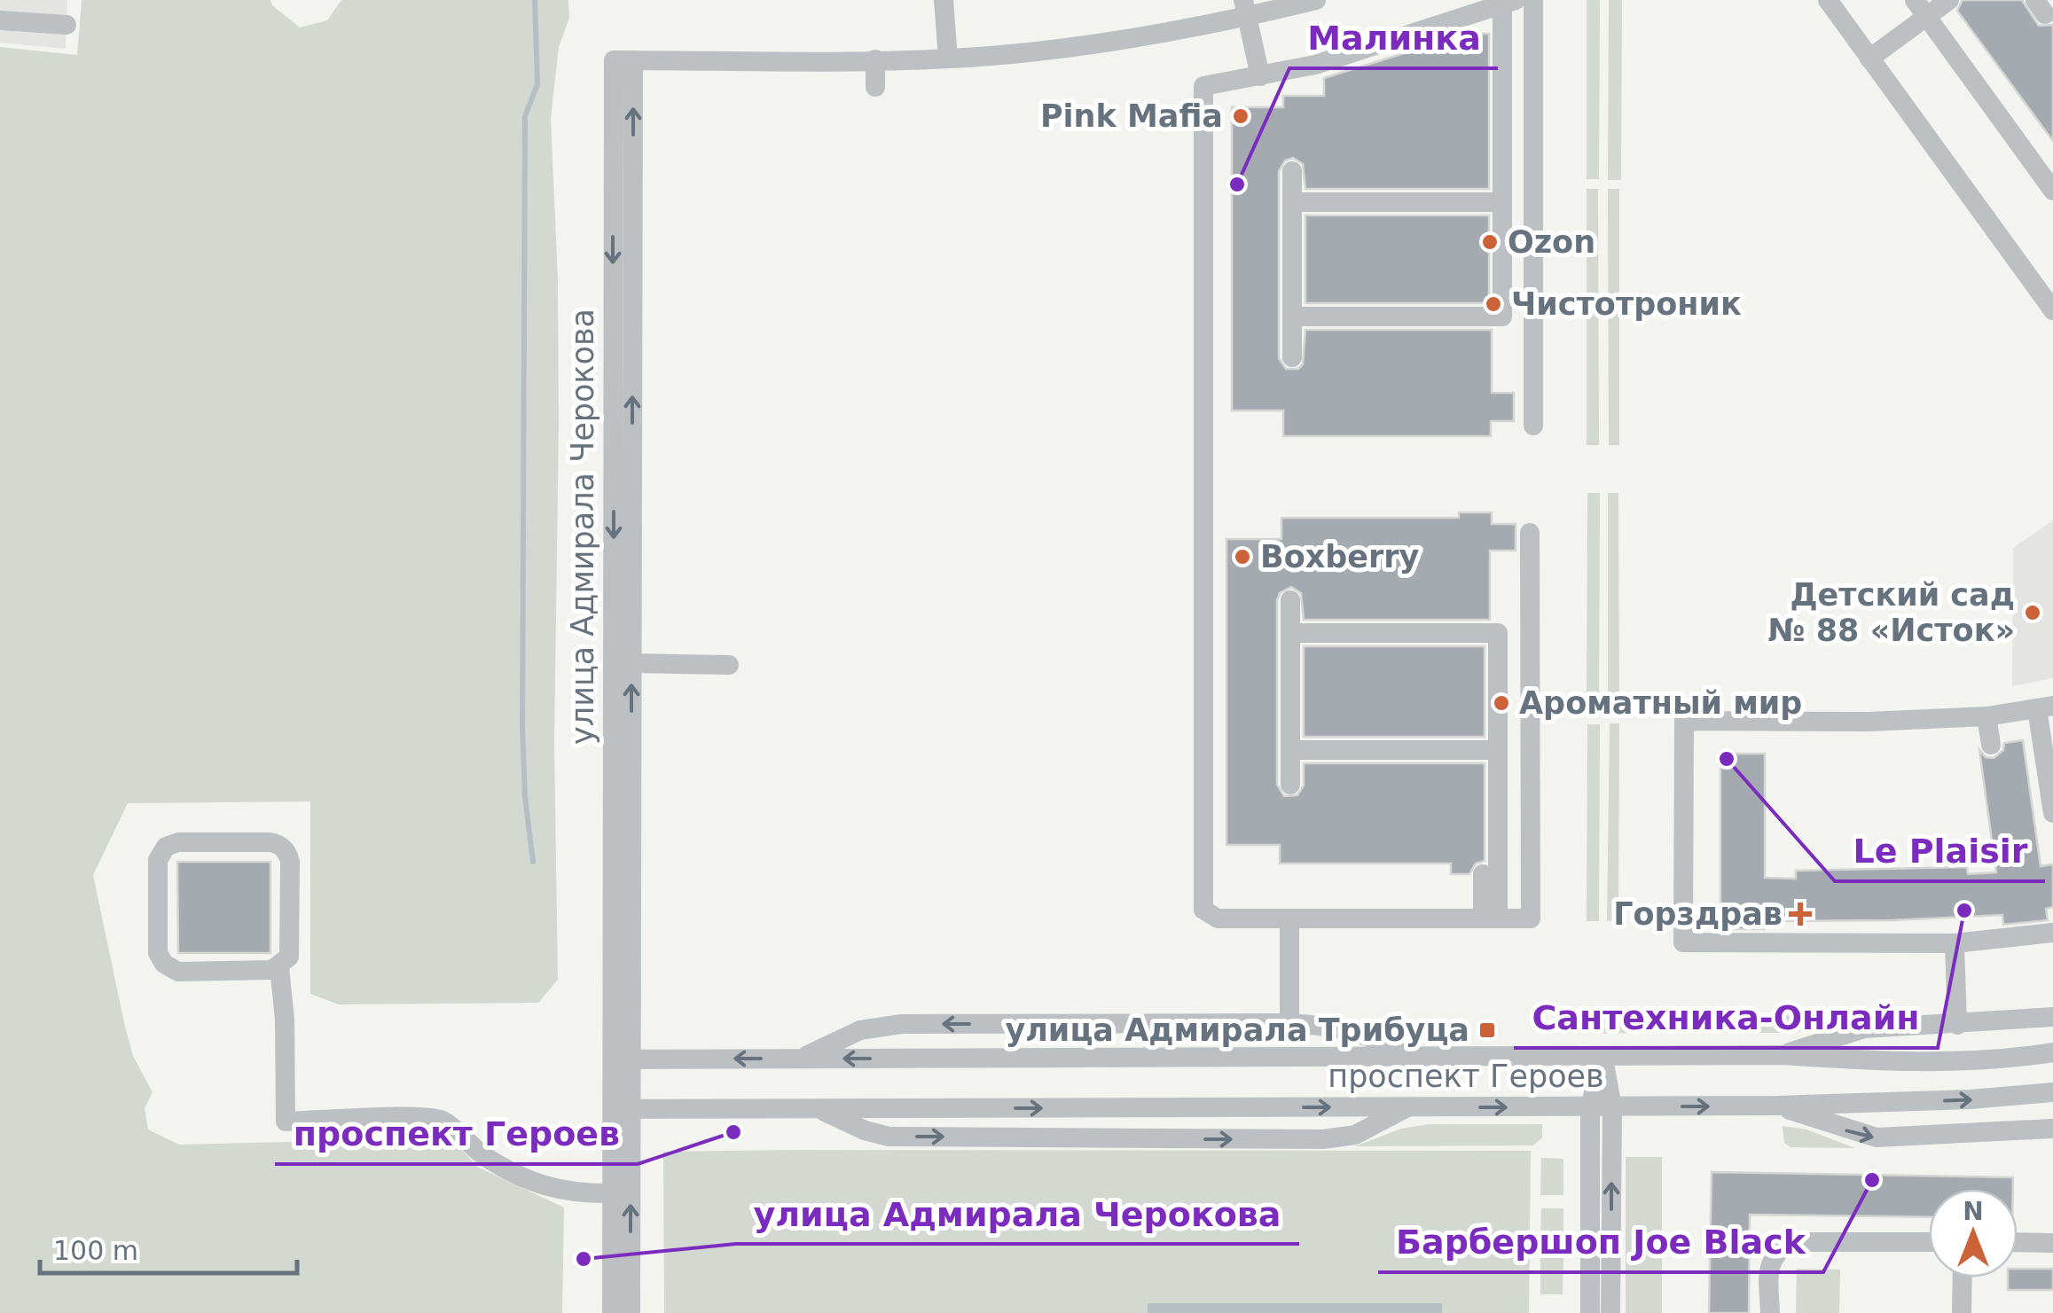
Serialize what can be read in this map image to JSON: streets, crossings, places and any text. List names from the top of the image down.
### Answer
{
  "streets": {
    "street": ["улица Адмирала Черокова", "проспект Героев"]
  },
  "crossings": [
    ["улица Адмирала Черокова", "проспект Героев"]
  ],
  "places": {
    "other": [
      "Pink Mafia",
      "Малинка",
      "Ozon",
      "Чистотроник",
      "Boxberry",
      "Детский сад № 88 «Исток»",
      "Ароматный мир",
      "Le Plaisir",
      "Сантехника-Онлайн",
      "проспект Героев",
      "Барбершоп Joe Black",
      "улица Адмирала Черокова"
    ],
    "health": ["Горздрав"],
    "transit": ["улица Адмирала Трибуца"]
  },
  "scale_bar": "100 m",
  "north": "top"
}
